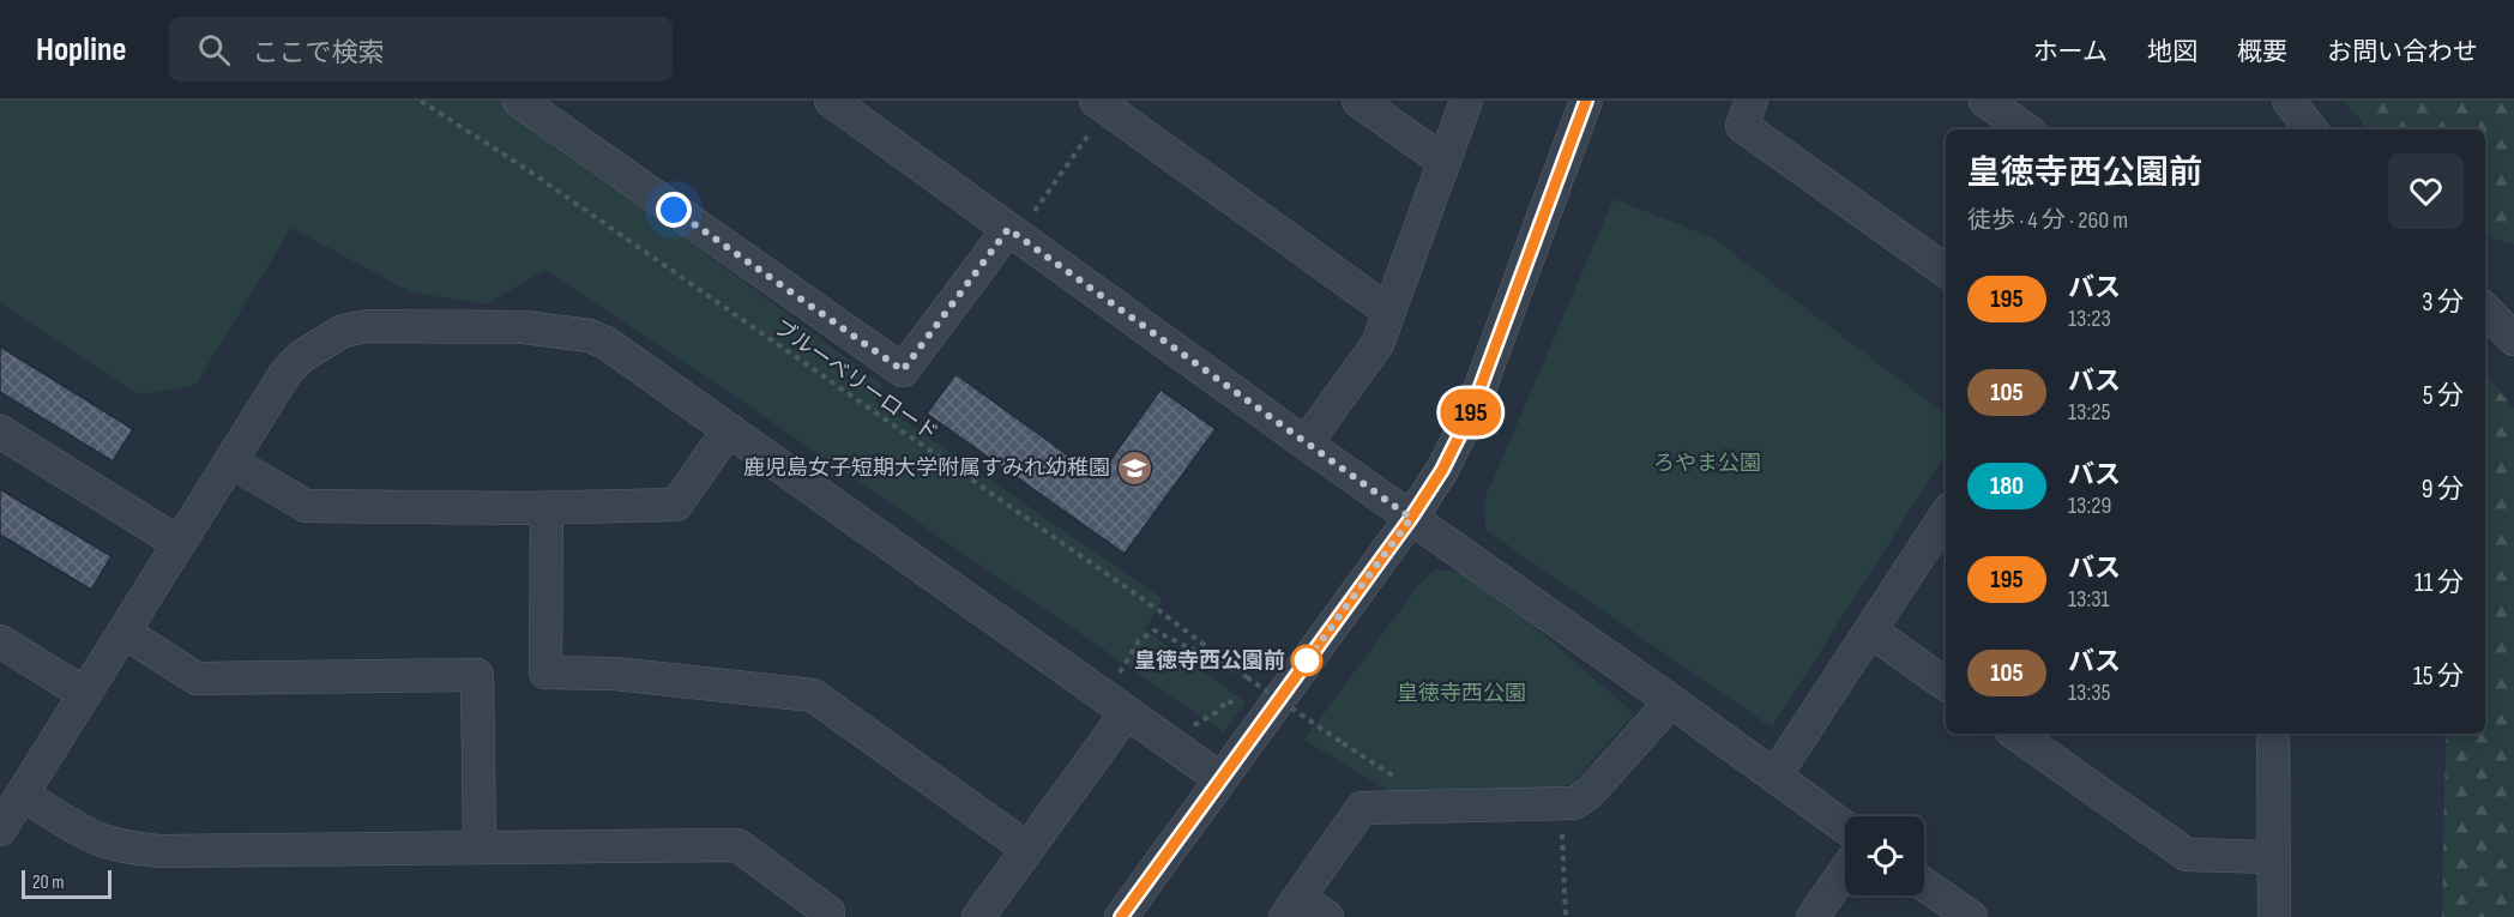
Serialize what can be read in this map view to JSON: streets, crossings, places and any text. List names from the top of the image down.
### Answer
{
  "streets": {
    "path": ["ブルーベリーロード"]
  },
  "parks": ["ろやま公園", "皇徳寺西公園"],
  "places": {
    "school or university": ["鹿児島女子短期大学附属すみれ幼稚園"],
    "other": ["皇徳寺西公園前"]
  },
  "lines": ["bus line 195"],
  "scale_bar": "20 m",
  "page": {
    "header": "Hopline",
    "search": "ここで検索",
    "nav": [
      "ホーム",
      "地図",
      "概要",
      "お問い合わせ"
    ],
    "on_map": "195",
    "heading": ["皇徳寺西公園前", "徒歩 · 4 分 · 260 m"],
    "list": [
      {
        "mark": "195",
        "name": "バス",
        "note": "13:23",
        "value": "3 分"
      },
      {
        "mark": "105",
        "name": "バス",
        "note": "13:25",
        "value": "5 分"
      },
      {
        "mark": "180",
        "name": "バス",
        "note": "13:29",
        "value": "9 分"
      },
      {
        "mark": "195",
        "name": "バス",
        "note": "13:31",
        "value": "11 分"
      },
      {
        "mark": "105",
        "name": "バス",
        "note": "13:35",
        "value": "15 分"
      }
    ],
    "scale": "20 m"
  }
}
